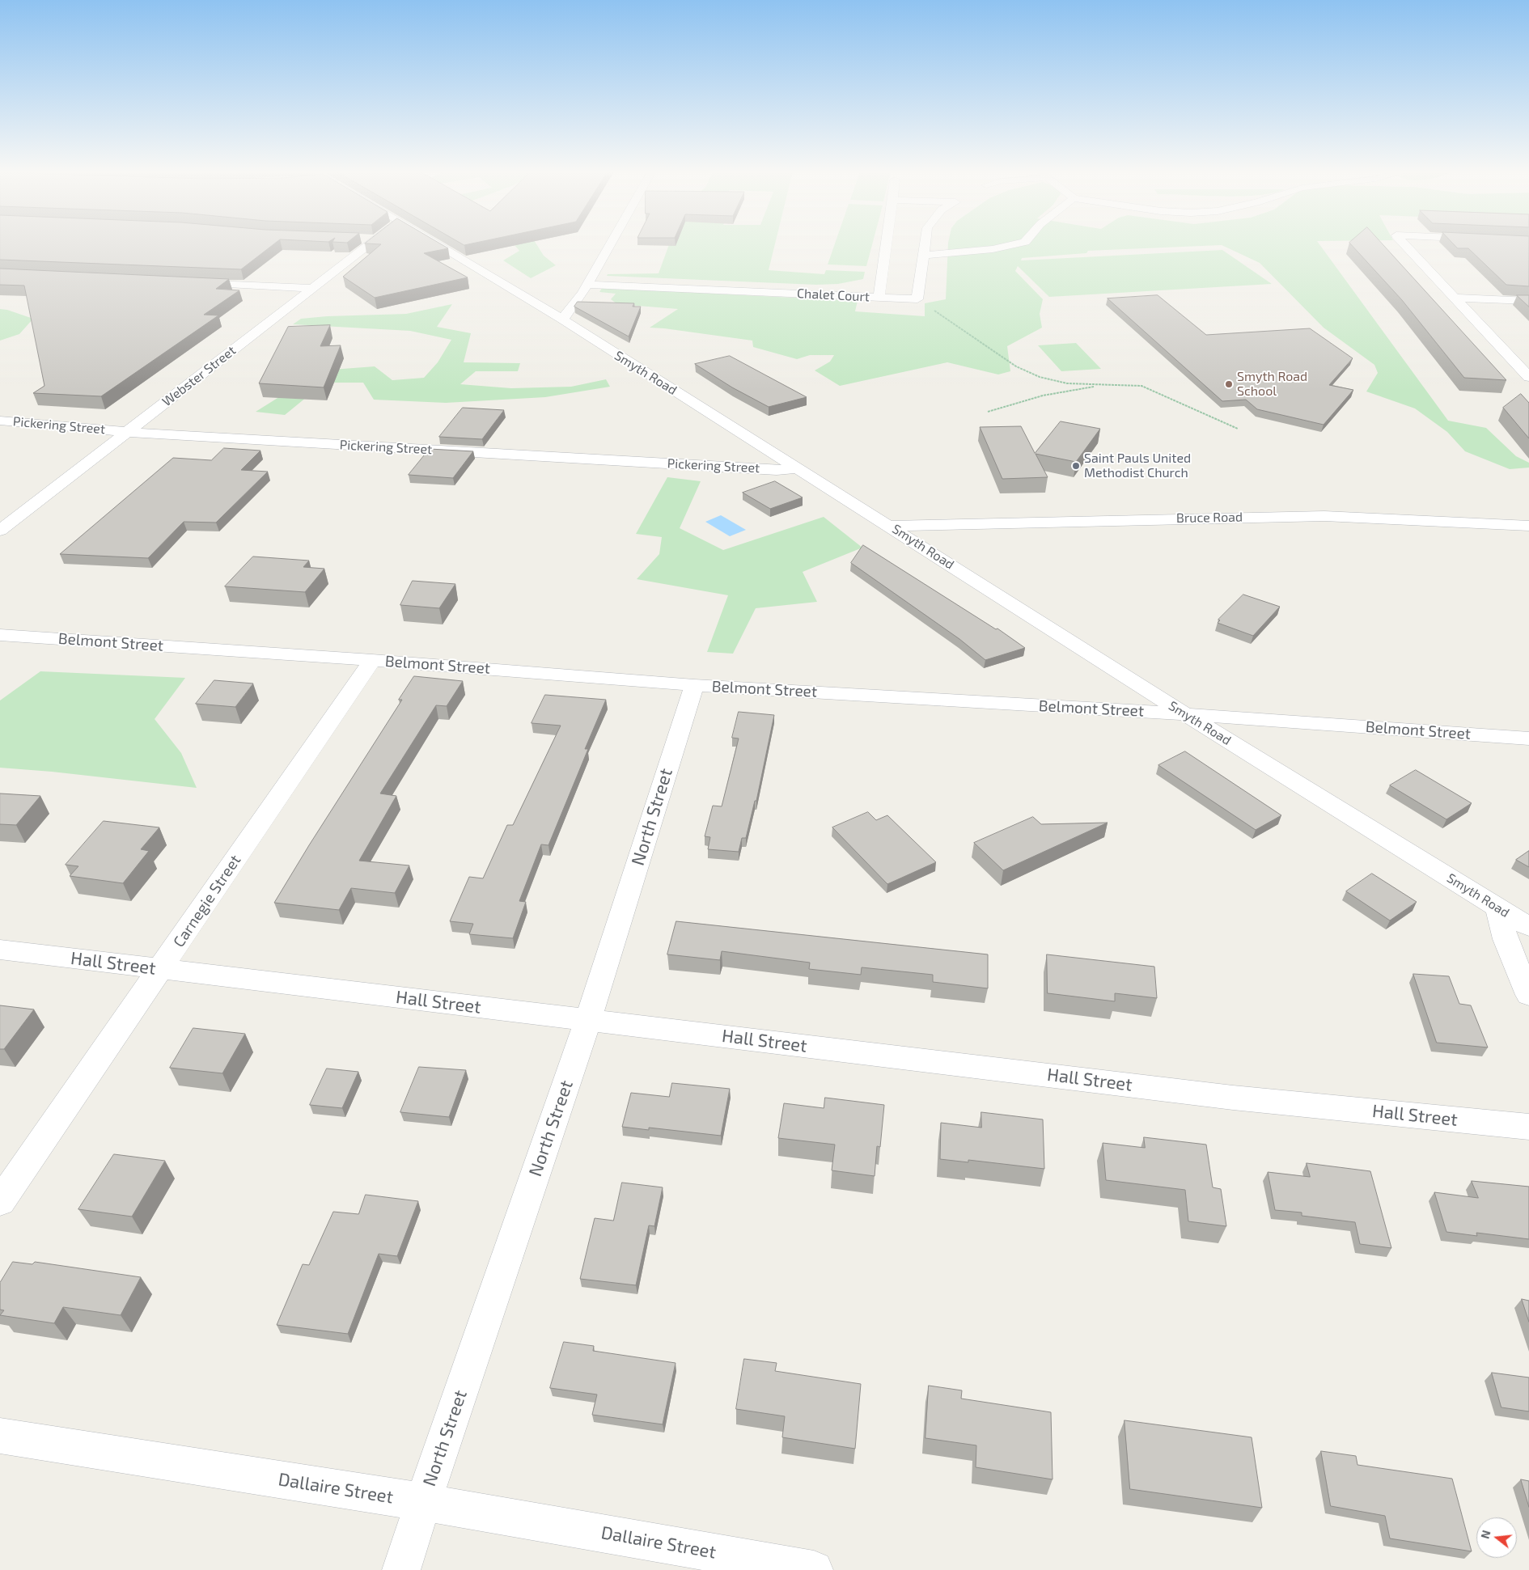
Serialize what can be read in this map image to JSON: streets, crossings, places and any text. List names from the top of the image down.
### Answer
{
  "streets": {
    "street": [
      "Chalet Court",
      "Smyth Road",
      "Webster Street",
      "Pickering Street",
      "Bruce Road",
      "Belmont Street",
      "North Street",
      "Carnegie Street",
      "Hall Street",
      "Dallaire Street"
    ]
  },
  "crossings": [
    ["Smyth Road", "Pickering Street"],
    ["Smyth Road", "Bruce Road"],
    ["Smyth Road", "Belmont Street"],
    ["Webster Street", "Pickering Street"],
    ["Belmont Street", "North Street"],
    ["Belmont Street", "Carnegie Street"],
    ["North Street", "Hall Street"],
    ["North Street", "Dallaire Street"],
    ["Carnegie Street", "Hall Street"]
  ],
  "places": ["Smyth Road School", "Saint Pauls United Methodist Church"],
  "north": "left"
}
